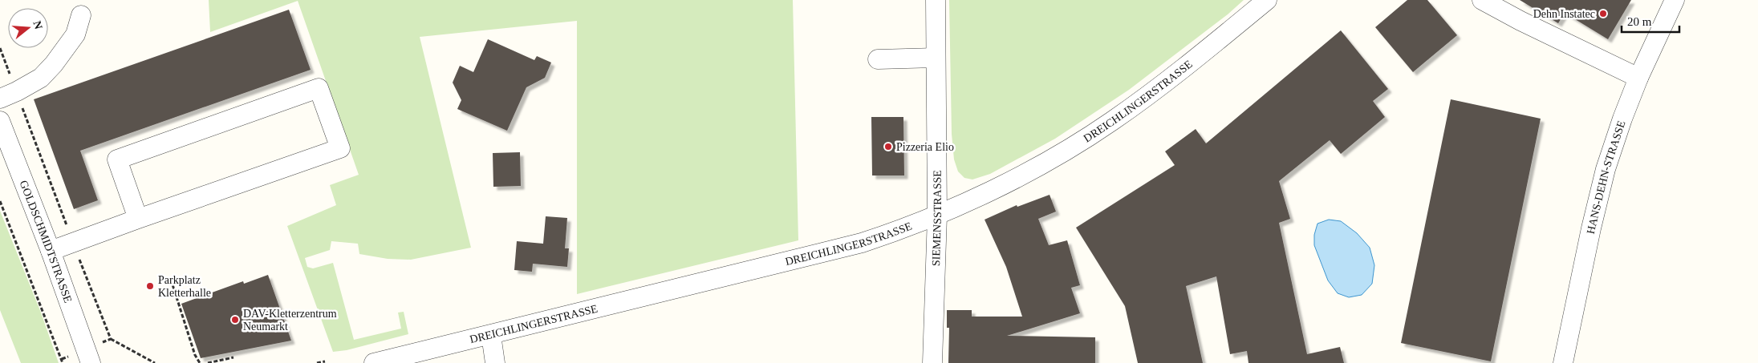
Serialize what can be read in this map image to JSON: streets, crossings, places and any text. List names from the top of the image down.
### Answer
{
  "streets": {
    "street": [
      "DREICHLINGERSTRASSE",
      "HANS-DEHN-STRASSE",
      "SIEMENSSTRASSE",
      "GOLDSCHMIDTSTRASSE"
    ]
  },
  "crossings": [
    ["DREICHLINGERSTRASSE", "SIEMENSSTRASSE"]
  ],
  "places": [
    "Dehn Instatec",
    "Pizzeria Elio",
    "Parkplatz Kletterhalle",
    "DAV-Kletterzentrum Neumarkt"
  ],
  "scale_bar": "20 m",
  "north": "right"
}
